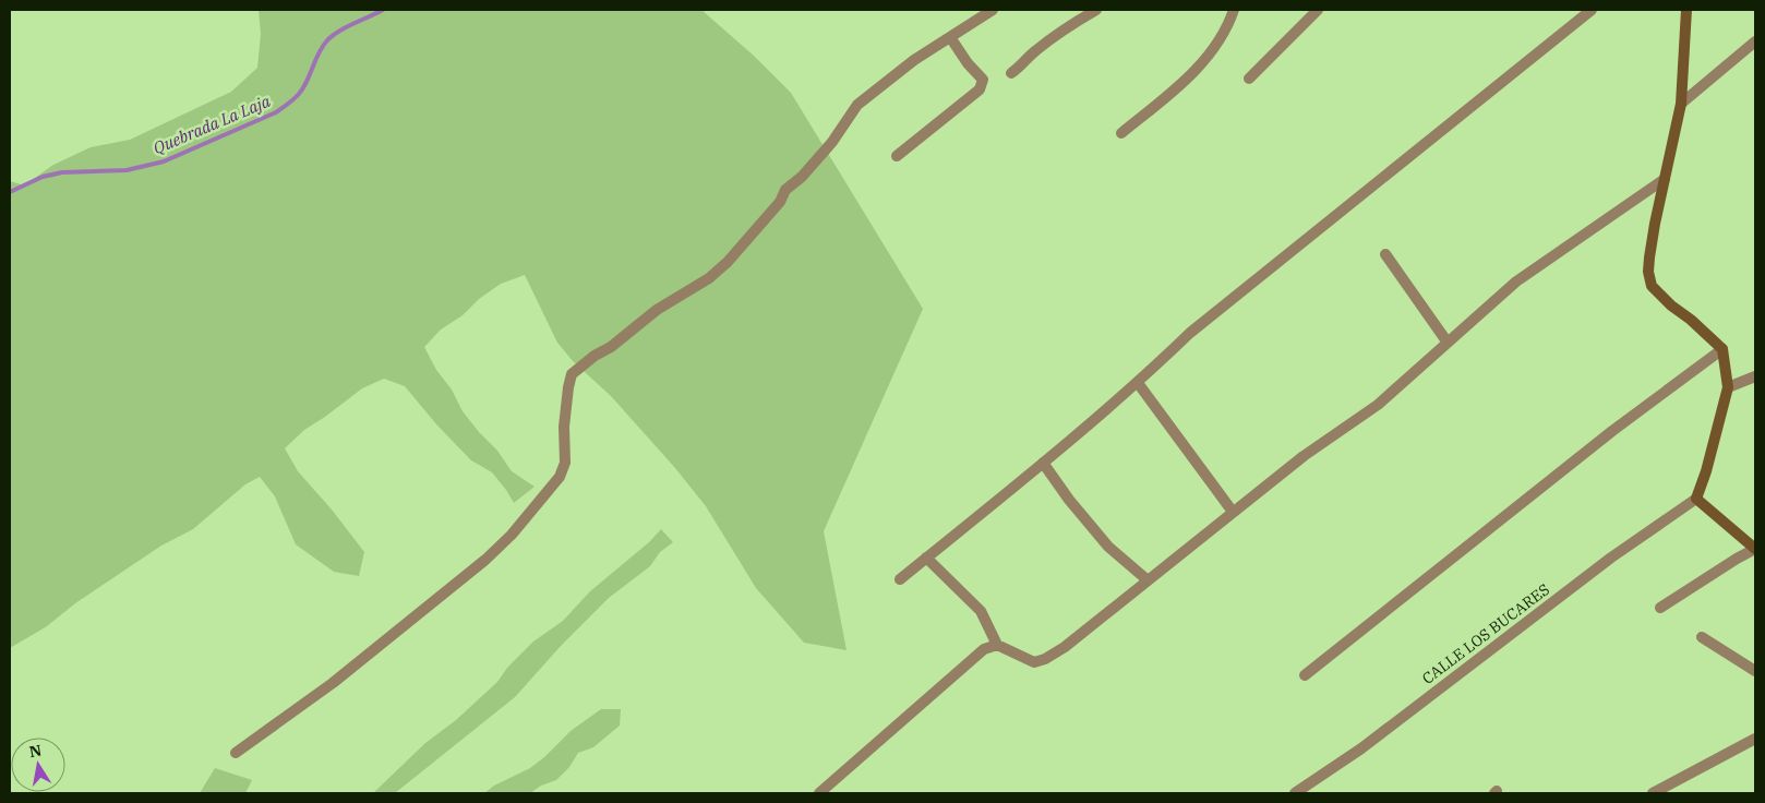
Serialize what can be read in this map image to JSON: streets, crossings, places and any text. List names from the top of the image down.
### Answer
{
  "streets": {
    "street": ["CALLE LOS BUCARES"]
  },
  "water": ["Quebrada La Laja"],
  "north": "top"
}
